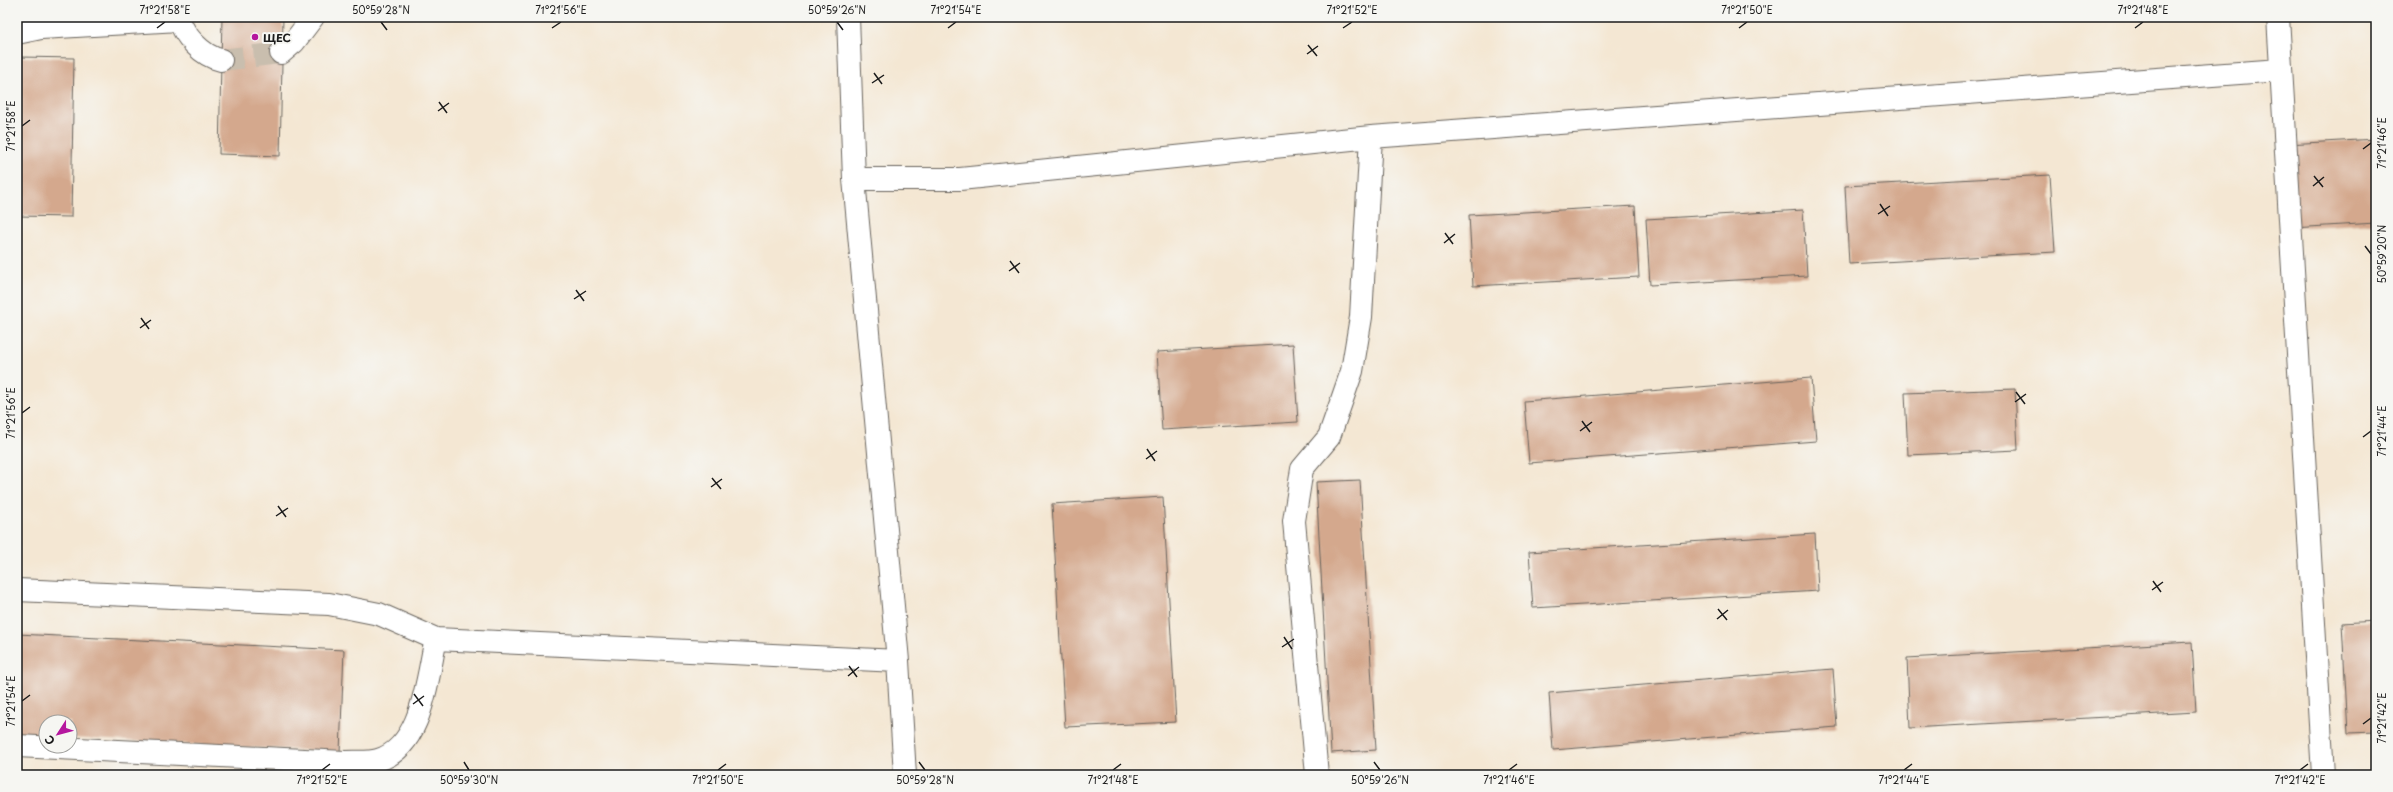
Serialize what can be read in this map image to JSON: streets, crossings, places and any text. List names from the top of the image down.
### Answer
{
  "places": ["ЩЕС"],
  "north": "bottom left",
  "coordinates": [
    "71°21'58\"E",
    "50°59'28\"N",
    "71°21'56\"E",
    "50°59'26\"N",
    "71°21'54\"E",
    "71°21'52\"E",
    "71°21'50\"E",
    "71°21'48\"E",
    "71°21'46\"E",
    "50°59'20\"N",
    "71°21'44\"E",
    "71°21'42\"E",
    "50°59'30\"N"
  ]
}
